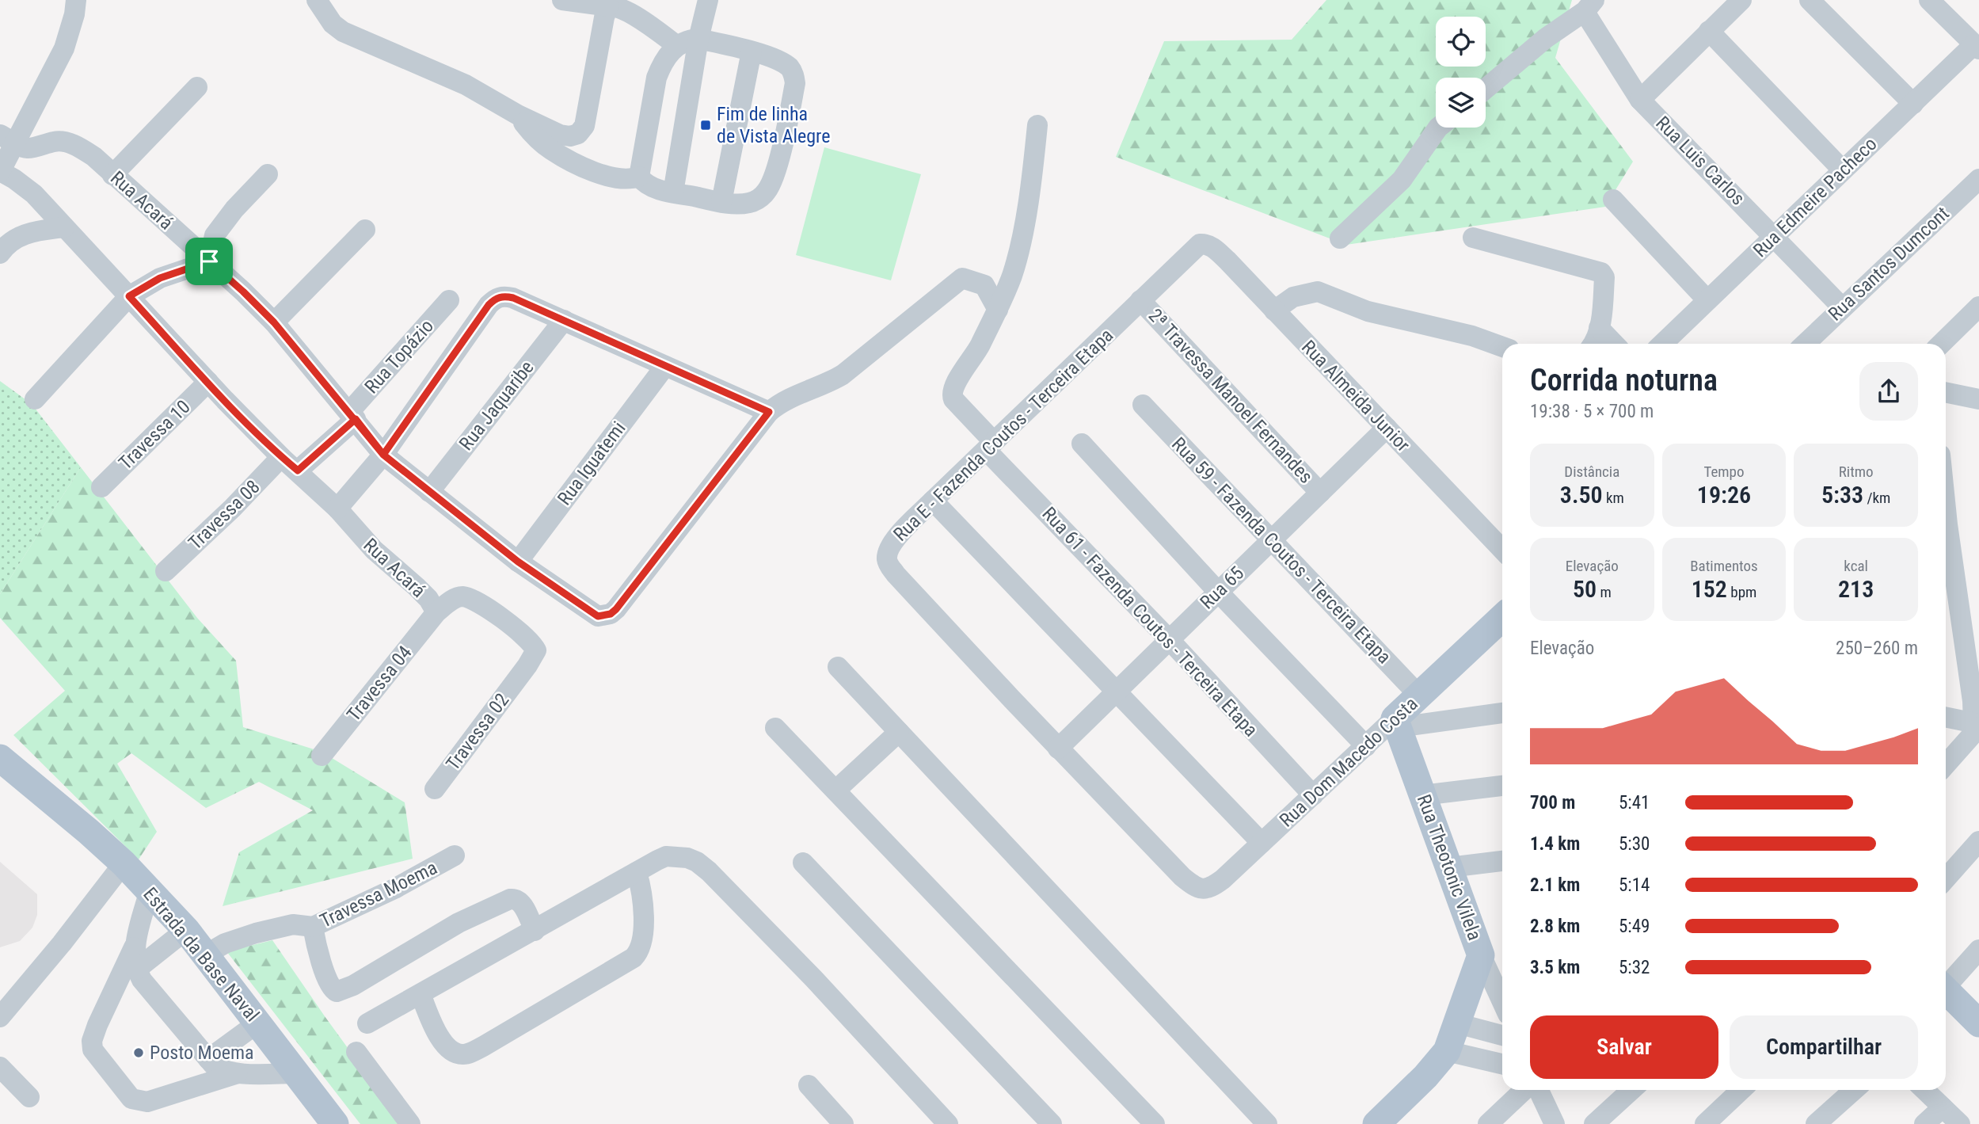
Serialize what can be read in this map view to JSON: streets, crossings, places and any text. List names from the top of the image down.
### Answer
{
  "streets": {
    "main road": ["Rua Dom Macedo Costa", "Rua Theotonic Vilela", "Estrada da Base Naval"],
    "street": [
      "Rua Luis Carlos",
      "Rua Edmeire Pacheco",
      "Rua Acará",
      "Rua Santos Dumcont",
      "Rua Topázio",
      "2ª Travessa Manoel Fernandes",
      "Rua Almeida Junior",
      "Rua Jaquaribe",
      "Travessa 10",
      "Rua E - Fazenda Coutos - Terceira Etapa",
      "Rua Iguatemi",
      "Travessa 08",
      "Rua 59 - Fazenda Coutos - Terceira Etapa",
      "Rua 65",
      "Rua 61 - Fazenda Coutos - Terceira Etapa",
      "Travessa 04",
      "Travessa 02",
      "Travessa Moema"
    ]
  },
  "crossings": [
    ["Rua Luis Carlos", "Rua Edmeire Pacheco"],
    ["Rua Luis Carlos", "Rua Santos Dumcont"],
    ["Rua Acará", "Rua Topázio"],
    ["Rua Acará", "Rua Jaquaribe"],
    ["Rua Acará", "Travessa 10"],
    ["Rua Acará", "Rua Iguatemi"],
    ["Rua Acará", "Travessa 08"],
    ["Rua Acará", "Travessa 04"],
    ["Rua Topázio", "Rua Jaquaribe"],
    ["2ª Travessa Manoel Fernandes", "Rua E - Fazenda Coutos - Terceira Etapa"],
    ["2ª Travessa Manoel Fernandes", "Rua 65"],
    ["Rua Almeida Junior", "Rua E - Fazenda Coutos - Terceira Etapa"],
    ["Rua Almeida Junior", "Rua 65"],
    ["Rua E - Fazenda Coutos - Terceira Etapa", "Rua 65"],
    ["Rua E - Fazenda Coutos - Terceira Etapa", "Rua 61 - Fazenda Coutos - Terceira Etapa"],
    ["Rua E - Fazenda Coutos - Terceira Etapa", "Rua Dom Macedo Costa"],
    ["Rua 59 - Fazenda Coutos - Terceira Etapa", "Rua 65"],
    ["Rua 59 - Fazenda Coutos - Terceira Etapa", "Rua Dom Macedo Costa"],
    ["Rua 65", "Rua 61 - Fazenda Coutos - Terceira Etapa"],
    ["Rua 61 - Fazenda Coutos - Terceira Etapa", "Rua Dom Macedo Costa"],
    ["Travessa 04", "Travessa 02"],
    ["Rua Dom Macedo Costa", "Rua Theotonic Vilela"],
    ["Travessa Moema", "Estrada da Base Naval"]
  ],
  "places": {
    "transit": ["Fim de linha de Vista Alegre"],
    "other": ["Posto Moema"]
  },
  "page": {
    "heading": ["Corrida noturna", "19:38 · 5 × 700 m"],
    "stats": [
      ["Distância", "3.50 km"],
      ["Tempo", "19:26"],
      ["Ritmo", "5:33 /km"],
      ["Elevação", "50 m"],
      ["Batimentos", "152 bpm"],
      ["kcal", "213"]
    ],
    "chart": ["Elevação", "250–260 m"],
    "list": [
      {
        "name": "700 m",
        "note": "5:41"
      },
      {
        "name": "1.4 km",
        "note": "5:30"
      },
      {
        "name": "2.1 km",
        "note": "5:14"
      },
      {
        "name": "2.8 km",
        "note": "5:49"
      },
      {
        "name": "3.5 km",
        "note": "5:32"
      }
    ],
    "buttons": ["Salvar", "Compartilhar"]
  }
}
